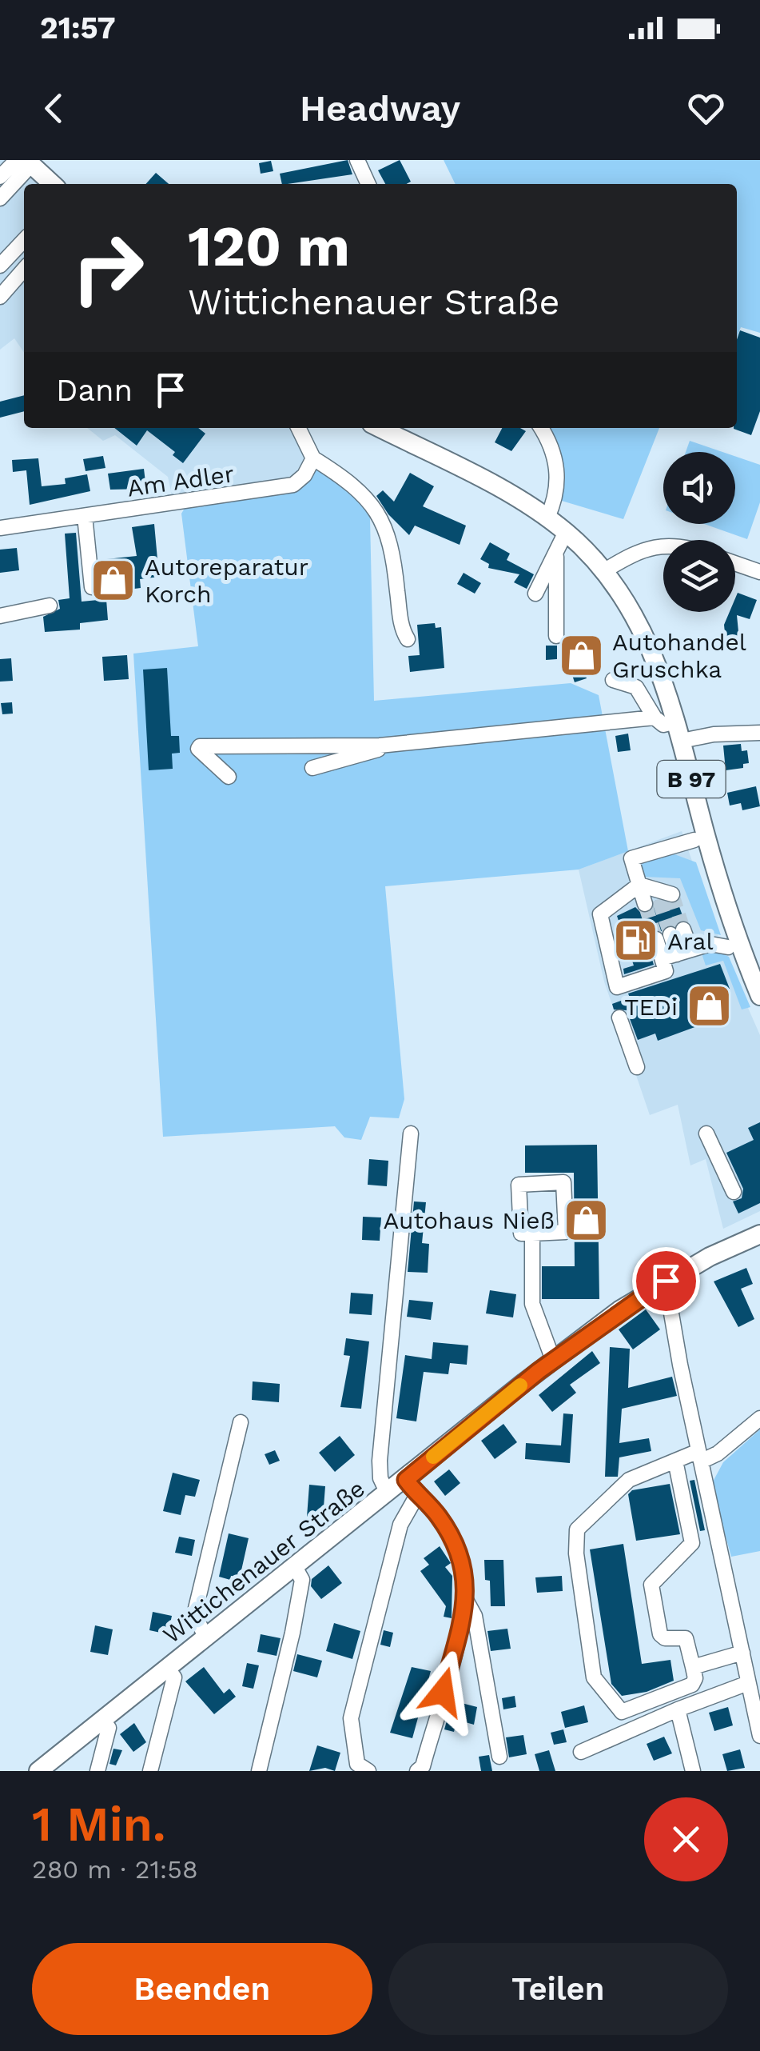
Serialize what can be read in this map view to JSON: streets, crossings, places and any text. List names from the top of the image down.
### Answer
{
  "streets": {
    "main road": ["B 97", "Wittichenauer Straße"],
    "street": ["Am Adler"]
  },
  "places": {
    "shop": [
      "Autoreparatur Korch",
      "Autohandel Gruschka",
      "TEDi",
      "Autohaus Nieß"
    ],
    "fuel station": ["Aral"]
  },
  "page": {
    "status": "21:57",
    "header": "Headway",
    "turn": ["120 m", "Wittichenauer Straße"],
    "then": "Dann",
    "heading": ["1 Min.", "280 m · 21:58"],
    "buttons": ["Beenden", "Teilen"]
  }
}
